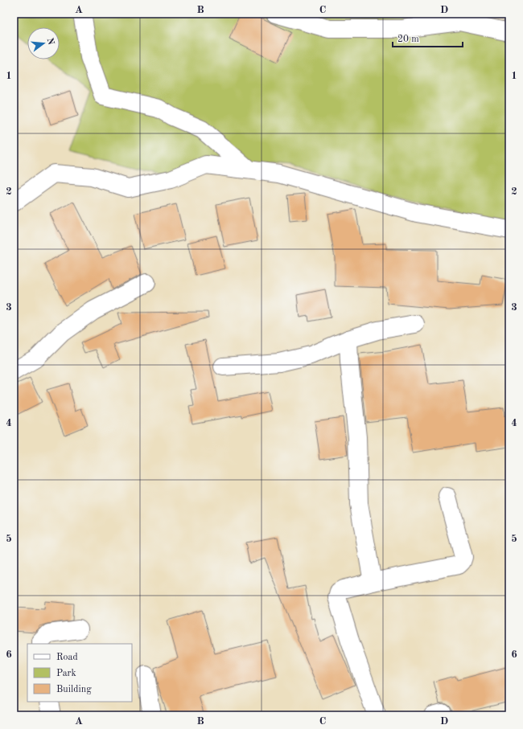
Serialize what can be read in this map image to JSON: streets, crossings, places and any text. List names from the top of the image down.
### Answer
{
  "legend": ["Road", "Park", "Building"],
  "scale_bar": "20 m",
  "north": "right",
  "grid": {
    "columns": [
      "A",
      "B",
      "C",
      "D"
    ],
    "rows": [
      "1",
      "2",
      "3",
      "4",
      "5",
      "6"
    ]
  }
}
